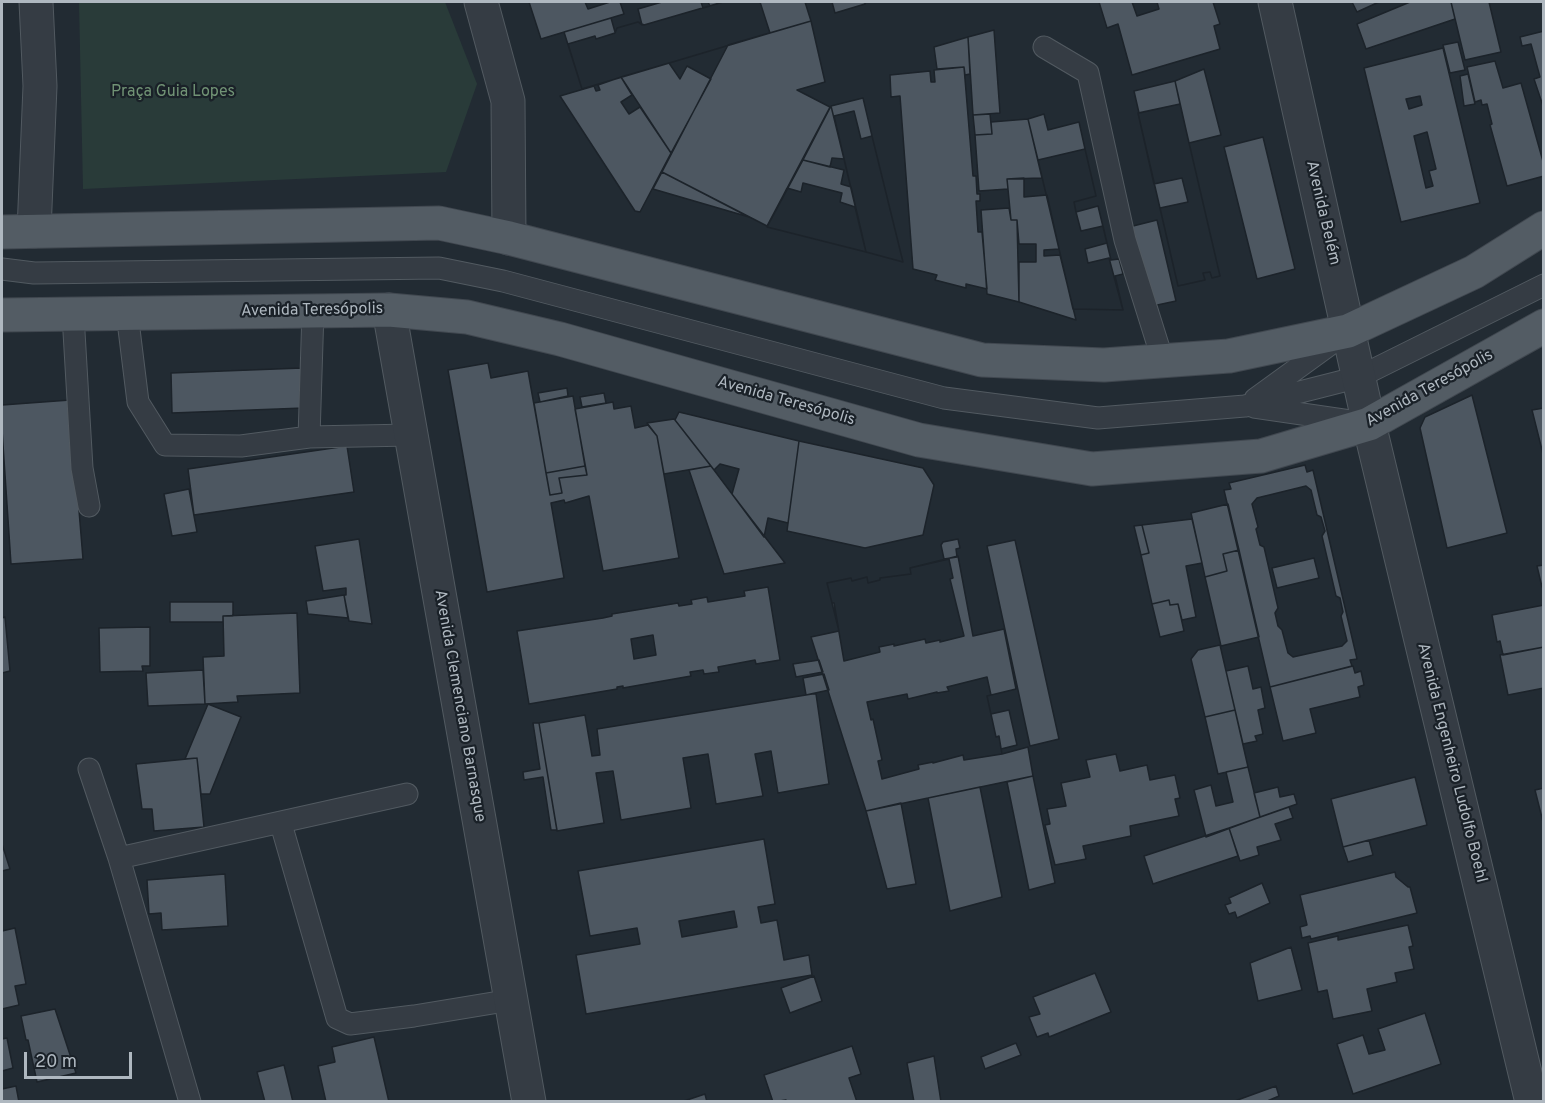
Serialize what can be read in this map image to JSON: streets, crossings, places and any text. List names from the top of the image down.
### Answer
{
  "streets": {
    "main road": ["Avenida Teresópolis"],
    "street": ["Avenida Belém", "Avenida Clemenciano Barnasque", "Avenida Engenheiro Ludolfo Boehl"]
  },
  "crossings": [
    ["Avenida Belém", "Avenida Teresópolis"],
    ["Avenida Belém", "Avenida Engenheiro Ludolfo Boehl"],
    ["Avenida Teresópolis", "Avenida Clemenciano Barnasque"],
    ["Avenida Teresópolis", "Avenida Engenheiro Ludolfo Boehl"]
  ],
  "parks": ["Praça Guia Lopes"],
  "scale_bar": "20 m"
}
